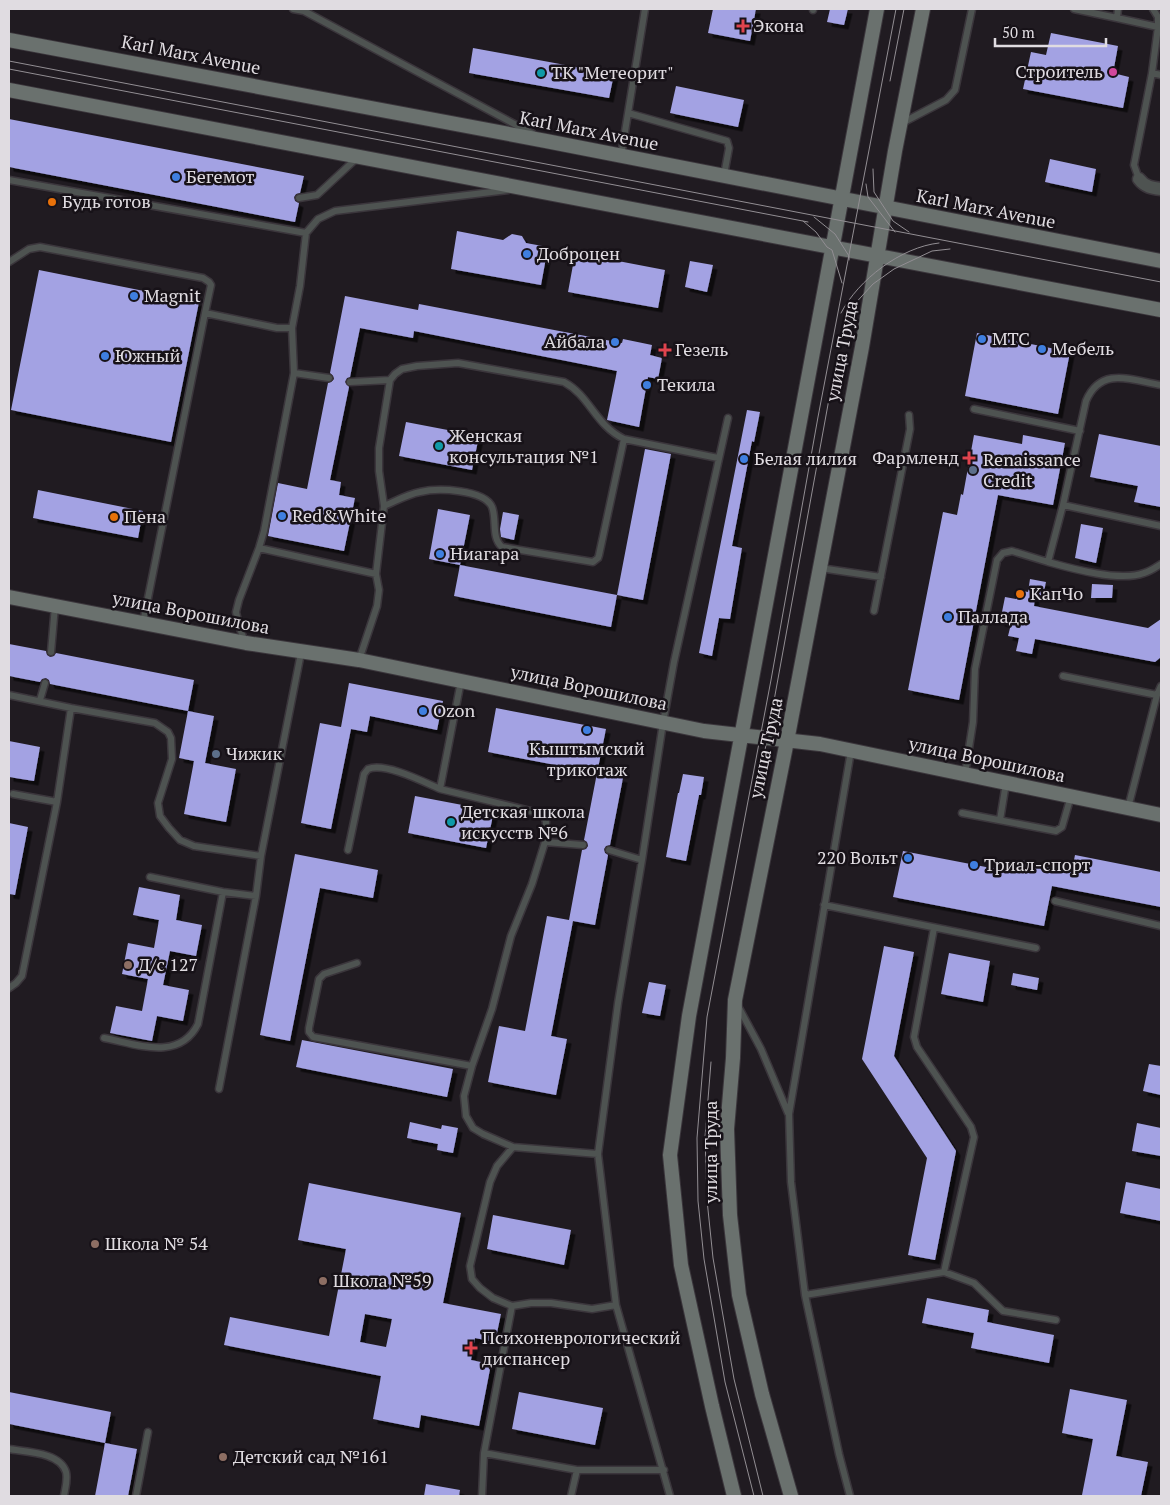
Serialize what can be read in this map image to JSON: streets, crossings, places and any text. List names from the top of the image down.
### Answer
{
  "streets": {
    "main road": ["Karl Marx Avenue", "улица Труда", "улица Ворошилова"]
  },
  "crossings": [
    ["Karl Marx Avenue", "улица Труда"],
    ["улица Труда", "улица Ворошилова"]
  ],
  "places": {
    "health": [
      "Экона",
      "Гезель",
      "Фармленд",
      "Психоневрологический диспансер"
    ],
    "other": [
      "Строитель",
      "ТК \"Метеорит\"",
      "Бегемот",
      "Будь готов",
      "Доброцен",
      "Magnit",
      "МТС",
      "Айбала",
      "Мебель",
      "Южный",
      "Текила",
      "Женская консультация №1",
      "Белая лилия",
      "Renaissance Credit",
      "Red&White",
      "Пена",
      "Ниагара",
      "КапЧо",
      "Паллада",
      "Ozon",
      "Кыштымский трикотаж",
      "Чижик",
      "Детская школа искусств №6",
      "220 Вольт",
      "Триал-спорт",
      "Д/с 127",
      "Школа № 54",
      "Школа №59",
      "Детский сад №161"
    ]
  },
  "scale_bar": "50 m"
}
